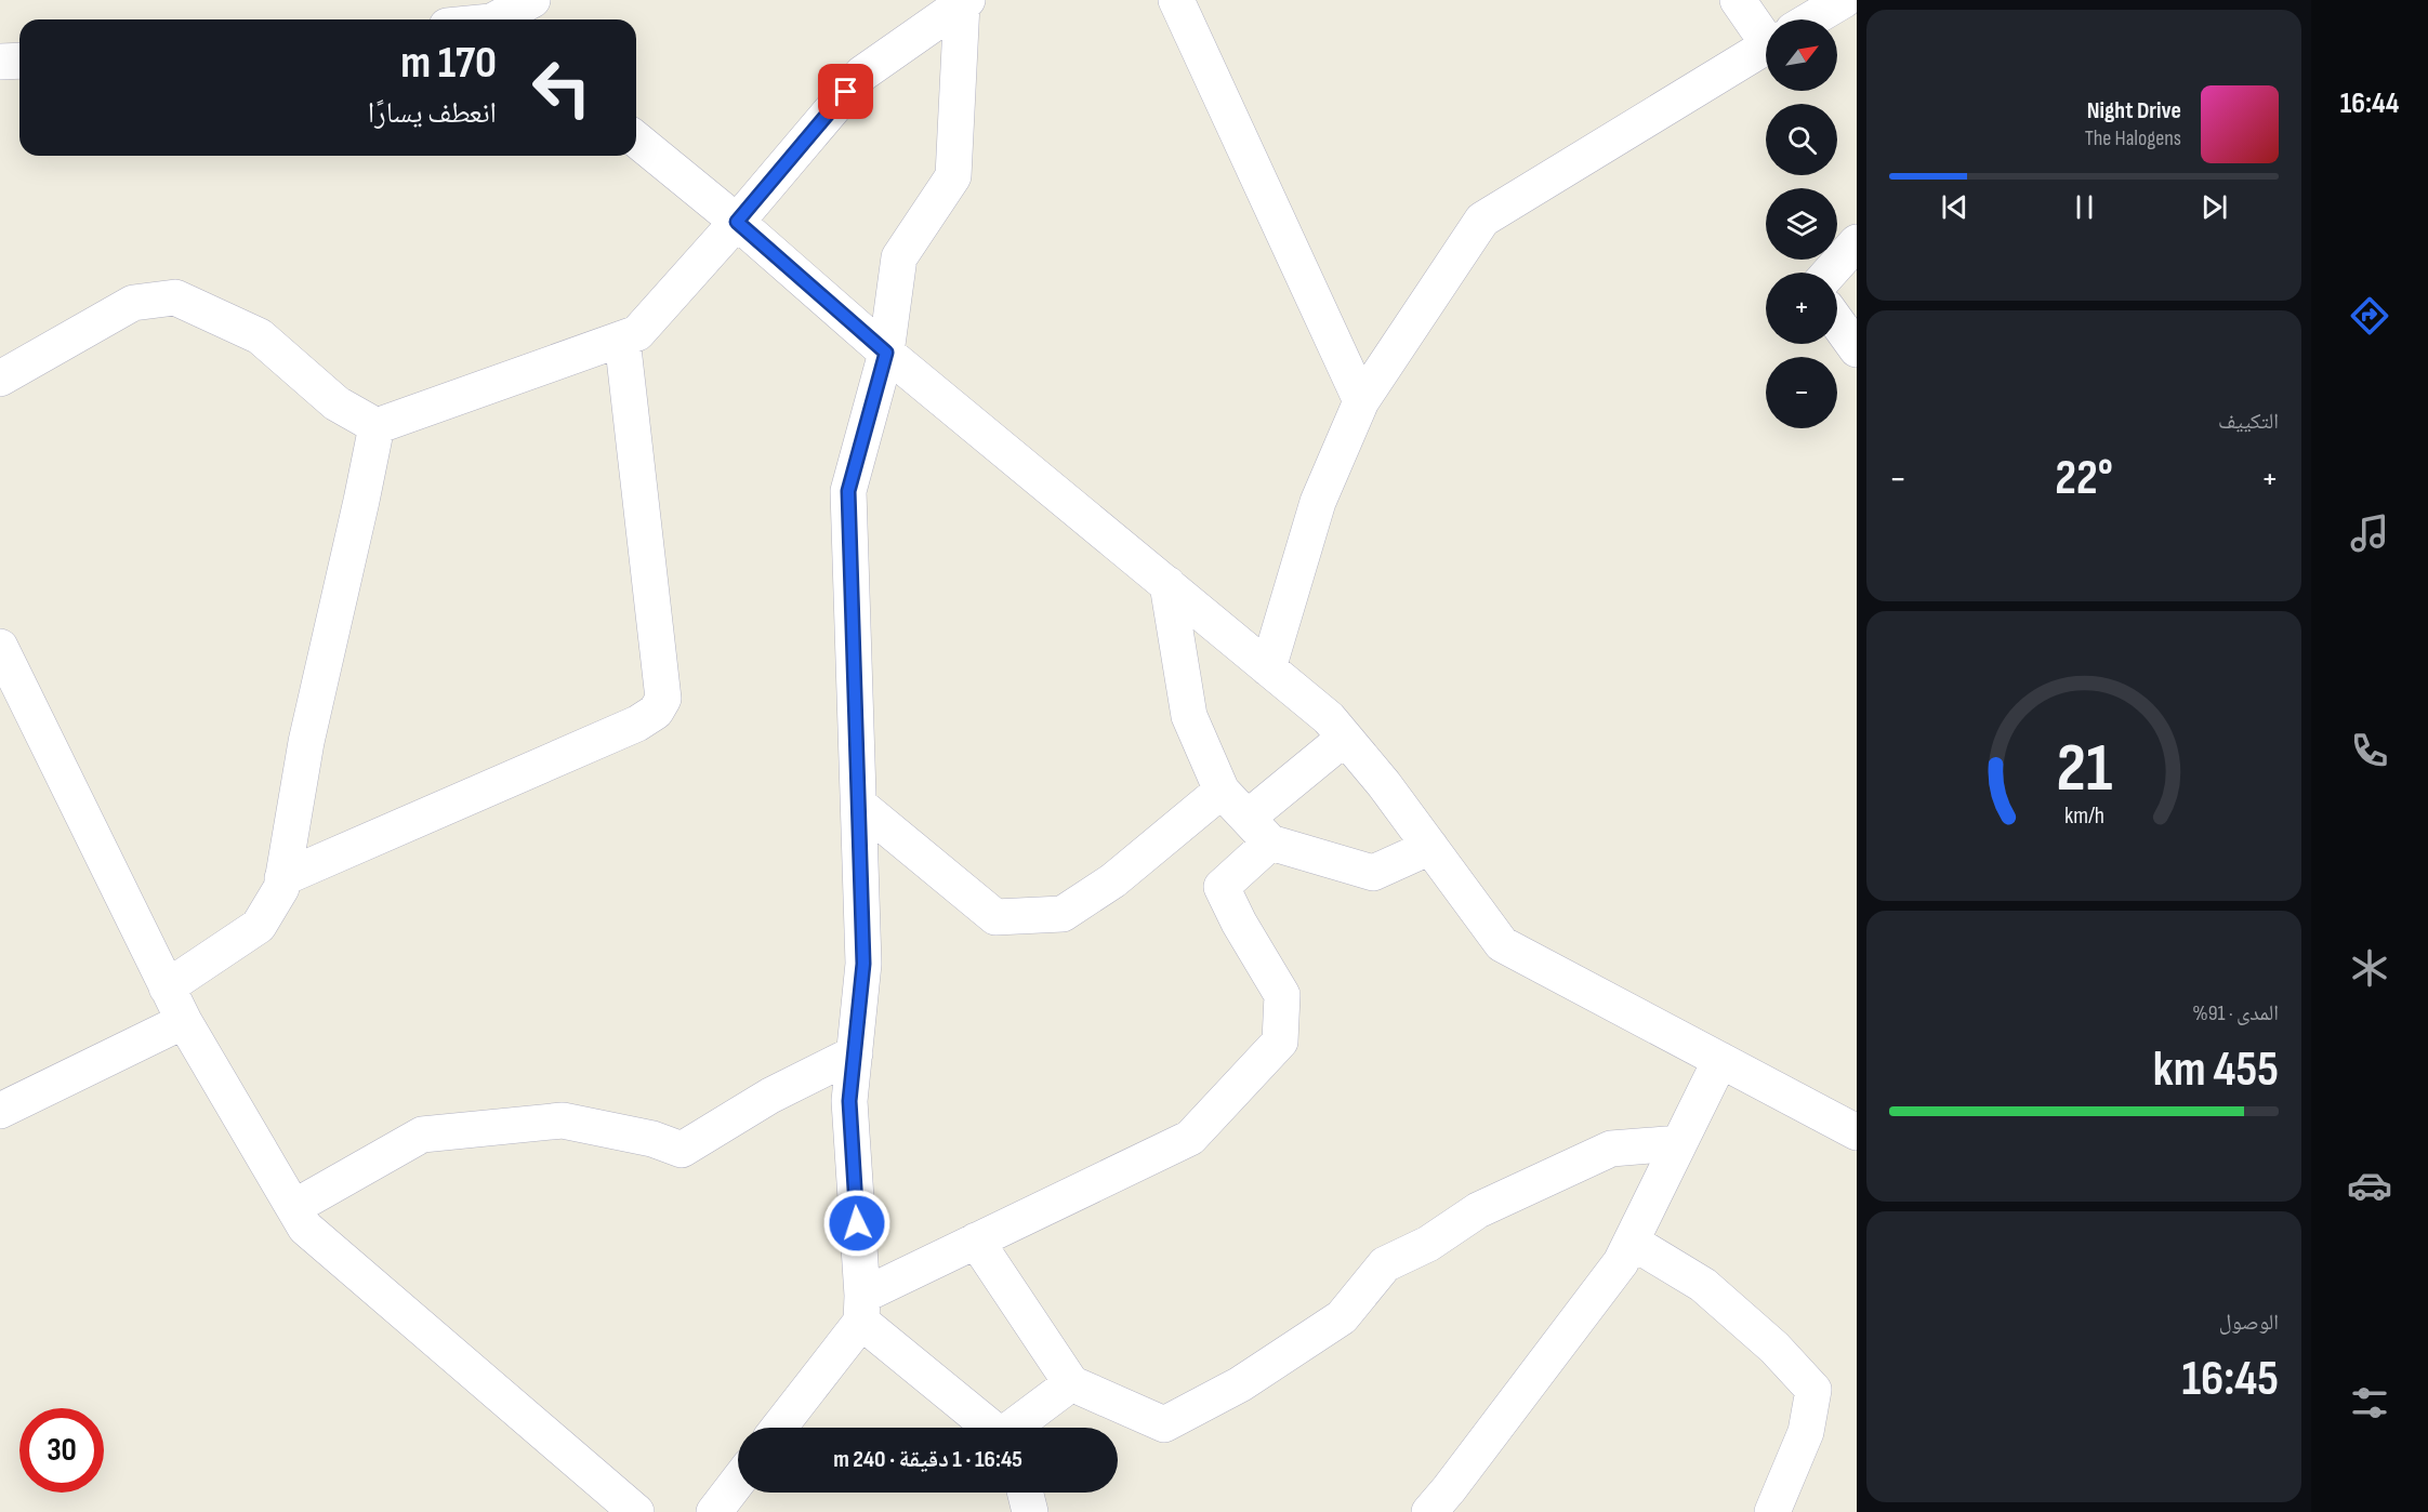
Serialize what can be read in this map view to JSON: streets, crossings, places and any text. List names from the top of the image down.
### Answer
{
  "north": "top right",
  "page": {
    "tabs": "16:44",
    "map_buttons": ["+", "−"],
    "turn": ["170 m", "انعطف يسارًا"],
    "song": ["Night Drive", "The Halogens"],
    "tile": [
      "التكييف",
      ["المدى · 91%", "455 km"],
      ["الوصول", "16:45"]
    ],
    "heat": ["−", "22°", "+"],
    "limit": "30",
    "trip": "16:45 · 1 دقيقة · 240 m",
    "gauge": ["21", "km/h"]
  }
}
